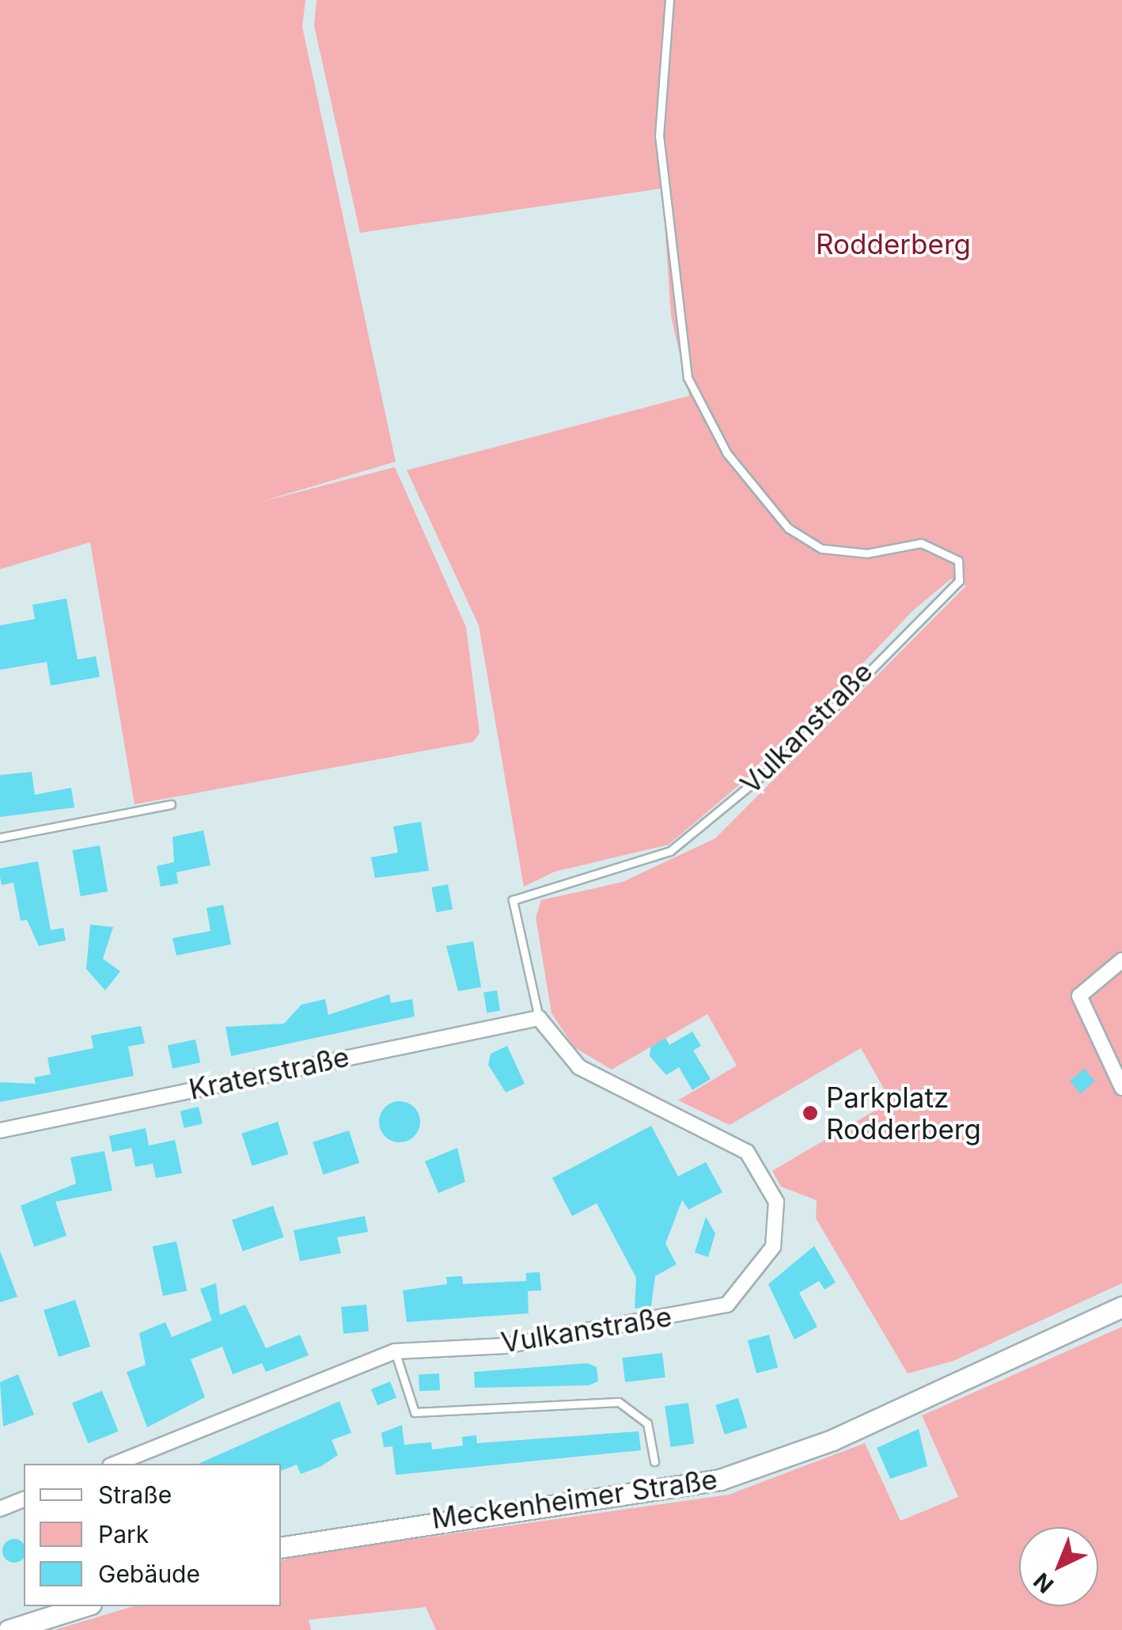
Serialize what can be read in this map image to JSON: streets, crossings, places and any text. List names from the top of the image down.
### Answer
{
  "streets": {
    "main road": ["Meckenheimer Straße"],
    "street": ["Vulkanstraße", "Kraterstraße"]
  },
  "crossings": [
    ["Vulkanstraße", "Kraterstraße"]
  ],
  "parks": ["Rodderberg"],
  "places": ["Parkplatz Rodderberg"],
  "legend": ["Straße", "Park", "Gebäude"],
  "north": "bottom left"
}
